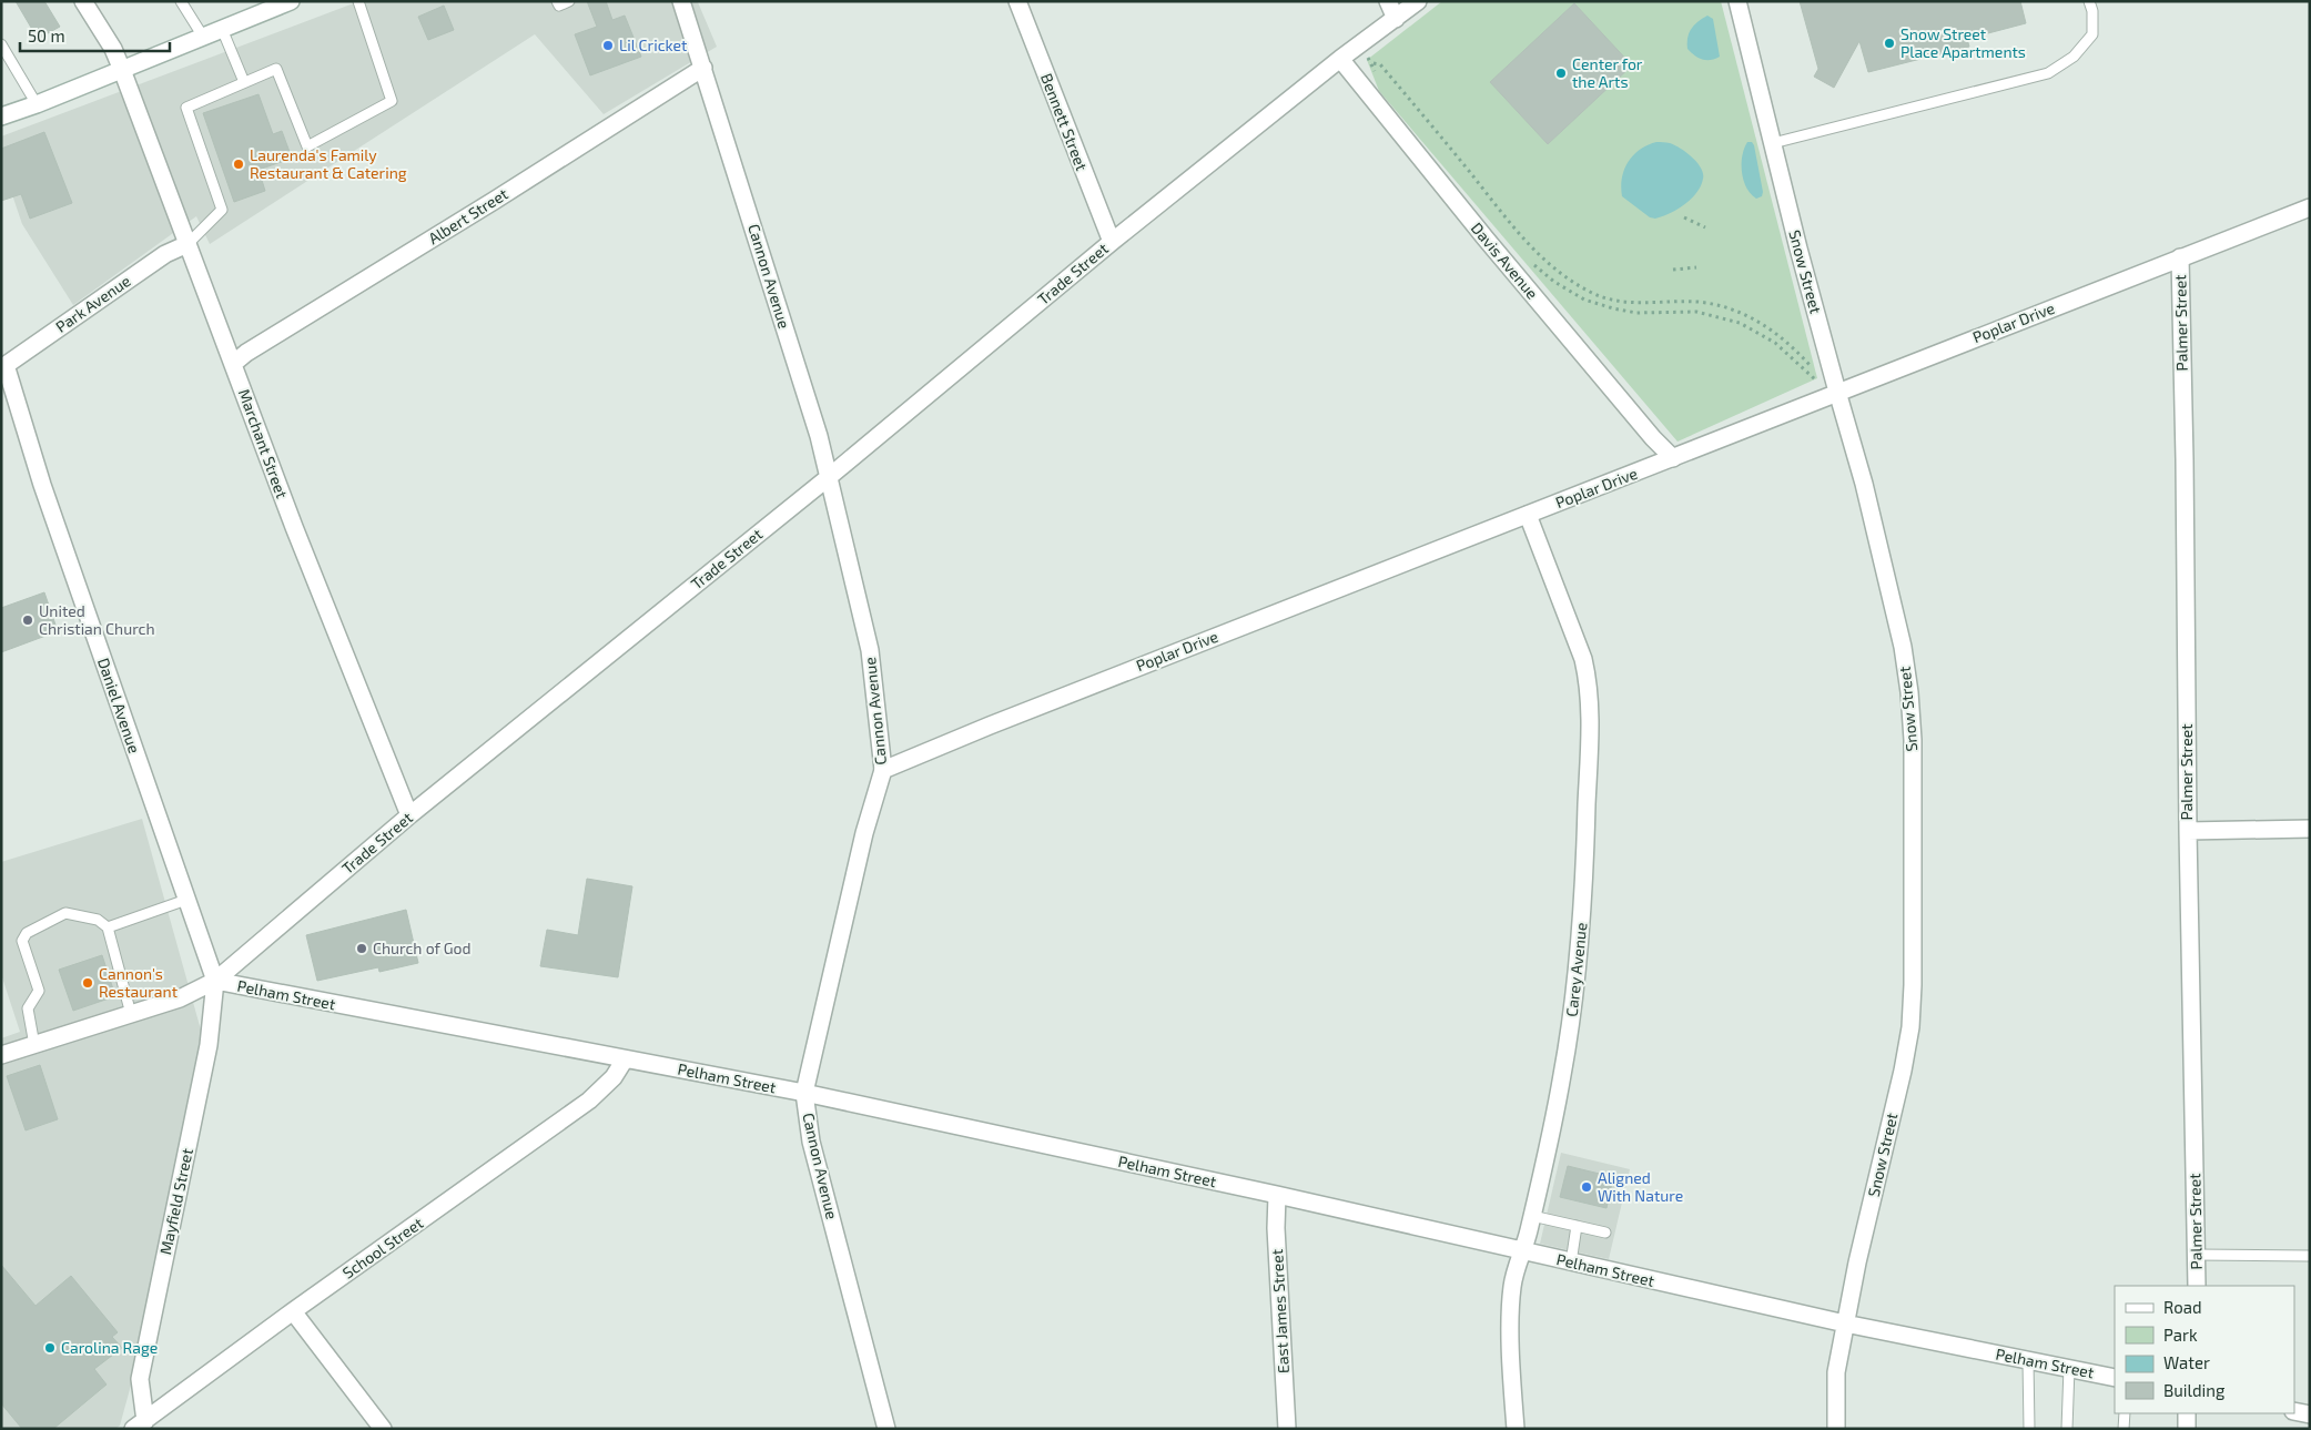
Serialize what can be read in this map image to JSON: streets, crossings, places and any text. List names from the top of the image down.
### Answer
{
  "streets": {
    "street": [
      "Bennett Street",
      "Albert Street",
      "Davis Avenue",
      "Snow Street",
      "Trade Street",
      "Cannon Avenue",
      "Park Avenue",
      "Poplar Drive",
      "Palmer Street",
      "Marchant Street",
      "Daniel Avenue",
      "Carey Avenue",
      "Pelham Street",
      "Mayfield Street",
      "School Street",
      "East James Street"
    ]
  },
  "crossings": [
    ["Bennett Street", "Trade Street"],
    ["Albert Street", "Cannon Avenue"],
    ["Albert Street", "Marchant Street"],
    ["Davis Avenue", "Trade Street"],
    ["Davis Avenue", "Poplar Drive"],
    ["Snow Street", "Poplar Drive"],
    ["Snow Street", "Pelham Street"],
    ["Trade Street", "Cannon Avenue"],
    ["Trade Street", "Marchant Street"],
    ["Trade Street", "Daniel Avenue"],
    ["Trade Street", "Pelham Street"],
    ["Trade Street", "Mayfield Street"],
    ["Cannon Avenue", "Poplar Drive"],
    ["Cannon Avenue", "Pelham Street"],
    ["Park Avenue", "Marchant Street"],
    ["Park Avenue", "Daniel Avenue"],
    ["Poplar Drive", "Palmer Street"],
    ["Poplar Drive", "Carey Avenue"],
    ["Daniel Avenue", "Pelham Street"],
    ["Daniel Avenue", "Mayfield Street"],
    ["Carey Avenue", "Pelham Street"],
    ["Pelham Street", "Mayfield Street"],
    ["Pelham Street", "School Street"],
    ["Pelham Street", "East James Street"],
    ["Mayfield Street", "School Street"]
  ],
  "places": [
    "Snow Street Place Apartments",
    "Lil Cricket",
    "Center for the Arts",
    "Laurenda's Family Restaurant & Catering",
    "United Christian Church",
    "Church of God",
    "Cannon's Restaurant",
    "Aligned With Nature",
    "Carolina Rage"
  ],
  "legend": [
    "Road",
    "Park",
    "Water",
    "Building"
  ],
  "scale_bar": "50 m"
}
